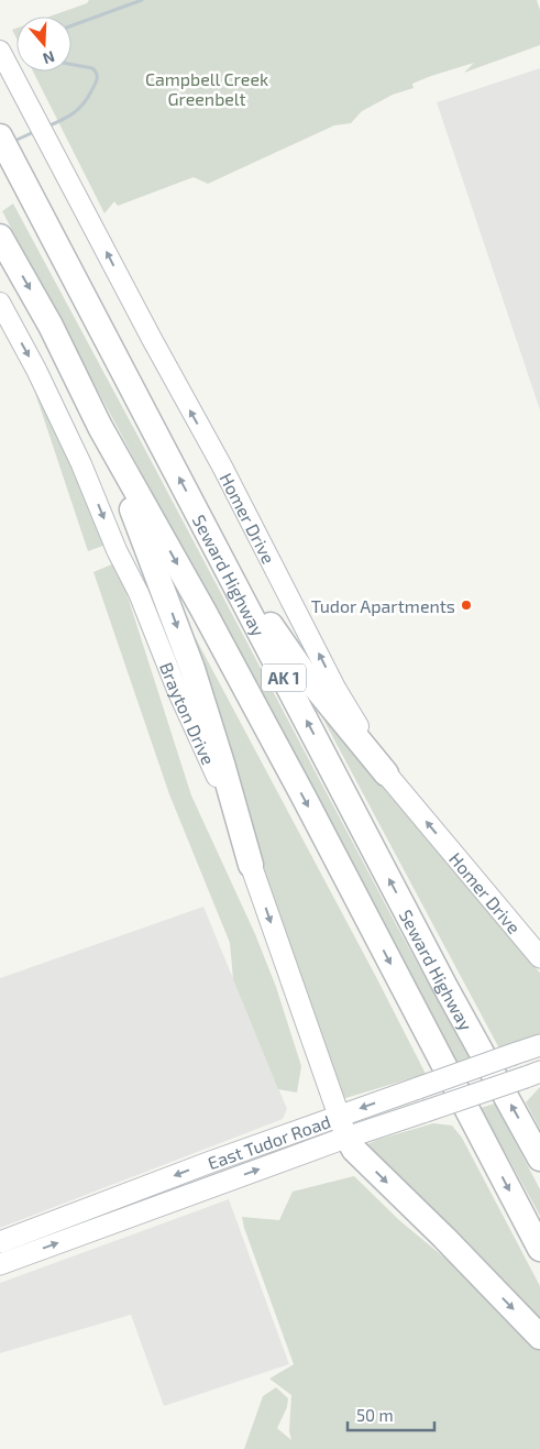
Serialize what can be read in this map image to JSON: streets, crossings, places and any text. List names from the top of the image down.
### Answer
{
  "streets": {
    "highway": ["Seward Highway", "AK 1"],
    "main road": ["Homer Drive", "Brayton Drive", "East Tudor Road"]
  },
  "crossings": [
    ["Brayton Drive", "East Tudor Road"]
  ],
  "one_way": ["Homer Drive", "Brayton Drive"],
  "parks": ["Campbell Creek Greenbelt"],
  "places": ["Tudor Apartments"],
  "scale_bar": "50 m",
  "north": "bottom"
}
